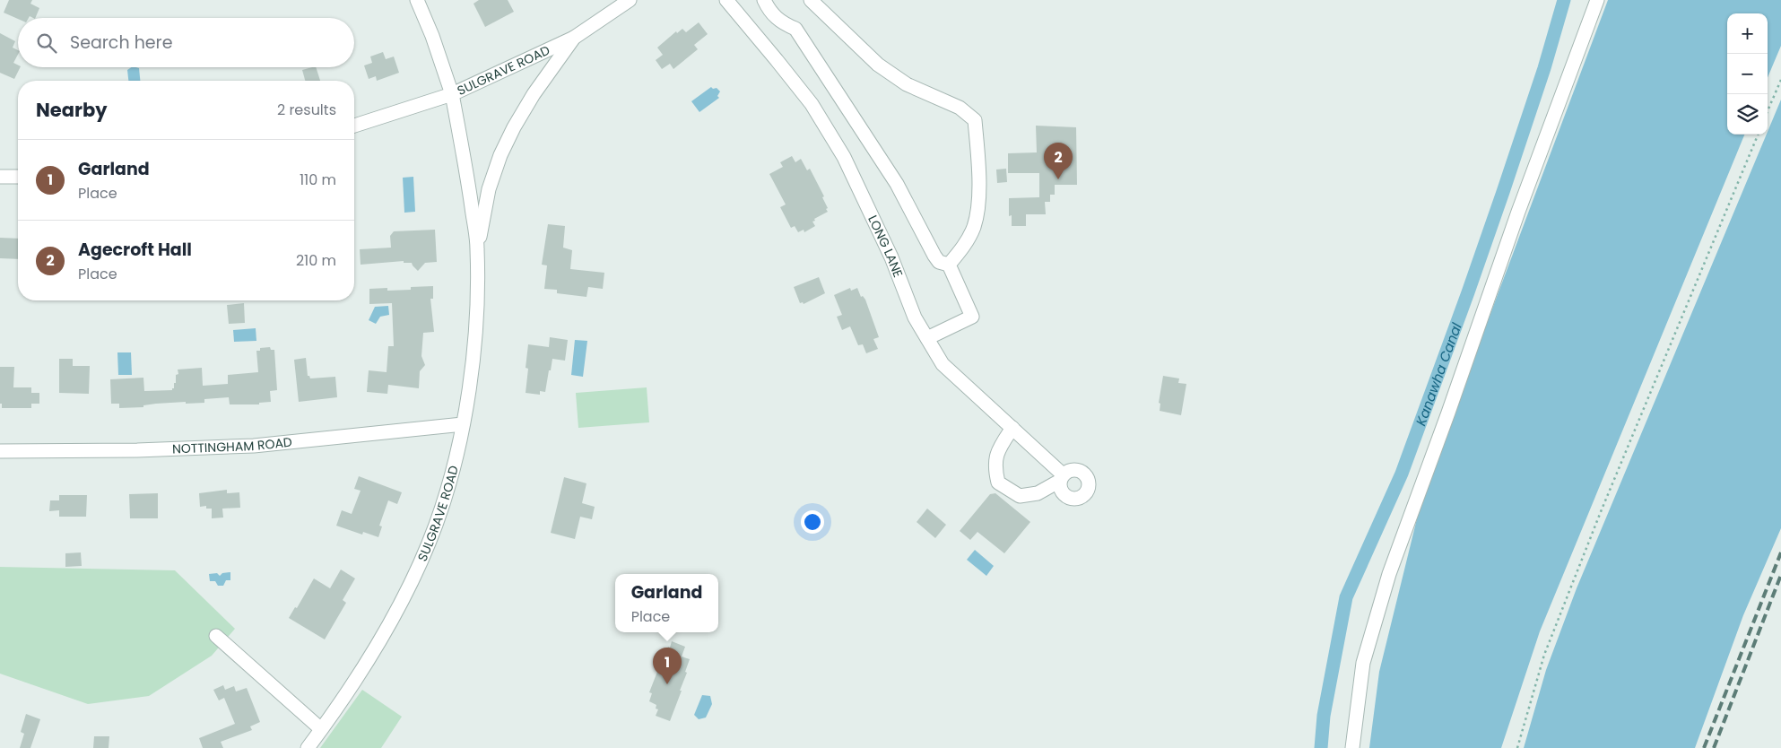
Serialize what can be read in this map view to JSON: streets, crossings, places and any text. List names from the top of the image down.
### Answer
{
  "streets": {
    "street": ["SULGRAVE ROAD", "LONG LANE", "NOTTINGHAM ROAD"]
  },
  "crossings": [
    ["SULGRAVE ROAD", "NOTTINGHAM ROAD"]
  ],
  "water": ["Kanawha Canal"],
  "page": {
    "map_buttons": ["+", "−"],
    "search": "Search here",
    "heading": ["Nearby", "2 results"],
    "list": [
      {
        "mark": "1",
        "name": "Garland",
        "note": "Place",
        "value": "110 m"
      },
      {
        "mark": "2",
        "name": "Agecroft Hall",
        "note": "Place",
        "value": "210 m"
      }
    ],
    "pins": ["2", "1"],
    "popup": ["Garland", "Place"]
  }
}
